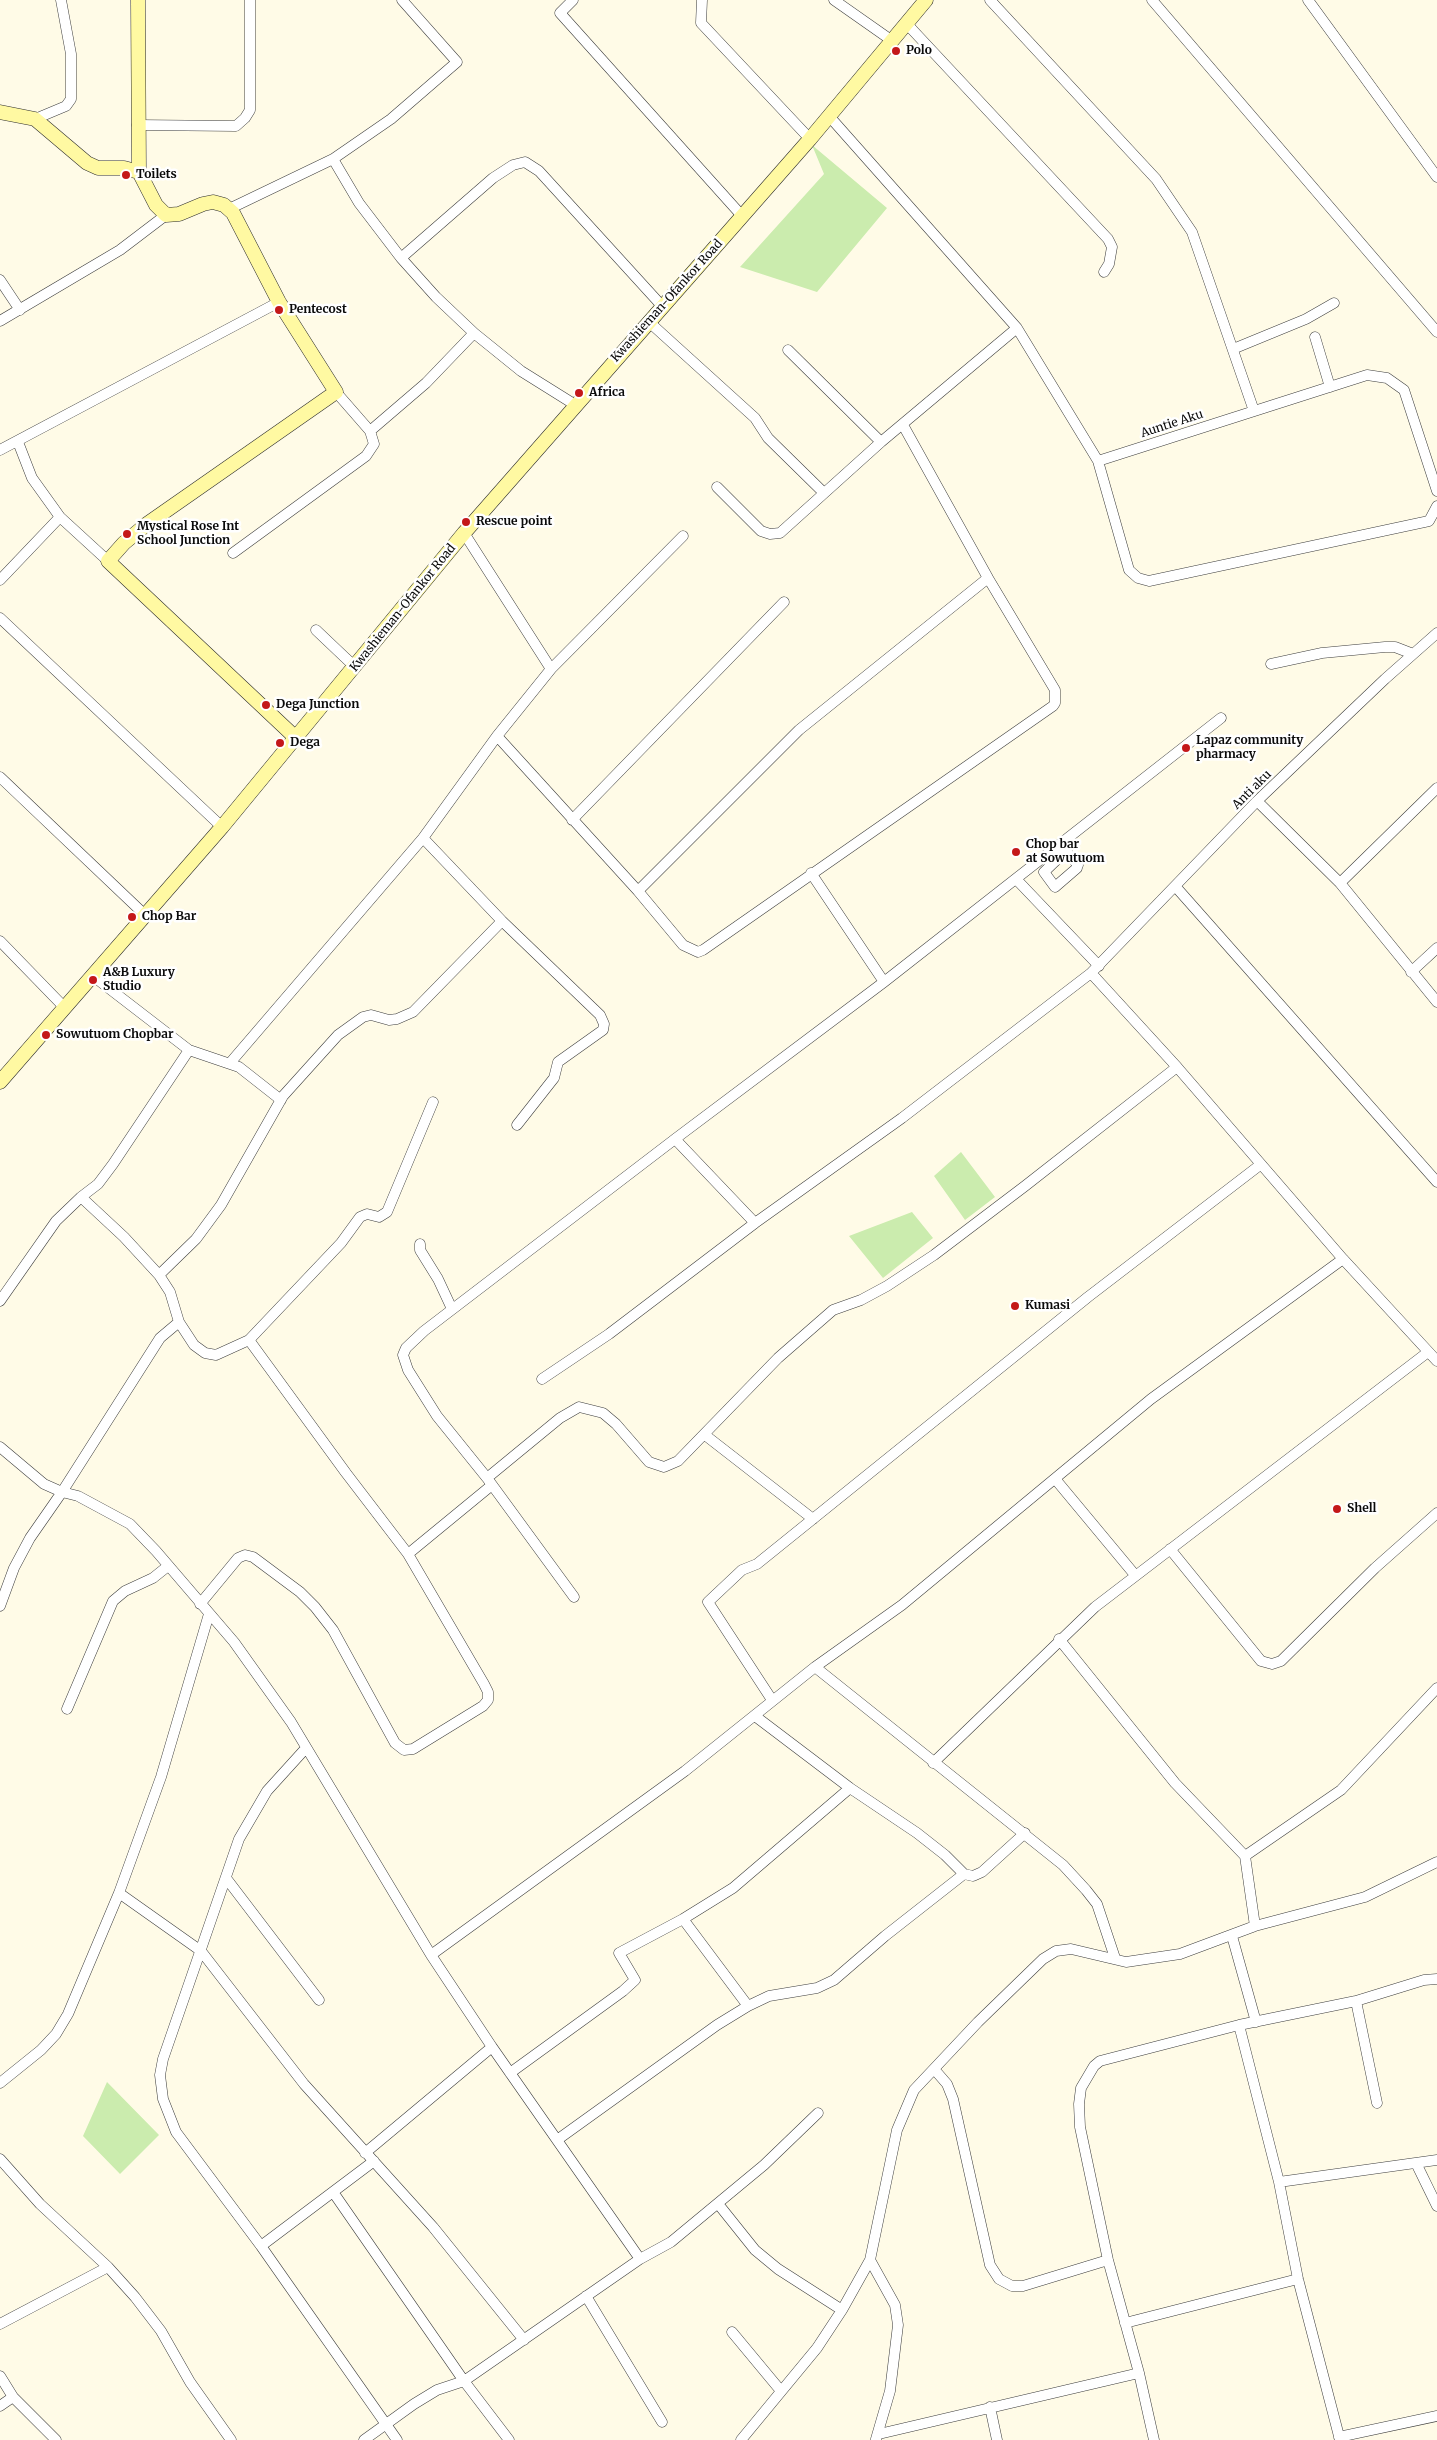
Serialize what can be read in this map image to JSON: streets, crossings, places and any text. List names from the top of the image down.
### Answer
{
  "streets": {
    "main road": ["Kwashieman-Ofankor Road"],
    "street": ["Auntie Aku", "Anti aku"]
  },
  "places": [
    "Polo",
    "Toilets",
    "Pentecost",
    "Africa",
    "Rescue point",
    "Mystical Rose Int School Junction",
    "Dega Junction",
    "Dega",
    "Lapaz community pharmacy",
    "Chop bar at Sowutuom",
    "Chop Bar",
    "A&B Luxury Studio",
    "Sowutuom Chopbar",
    "Kumasi",
    "Shell"
  ]
}
